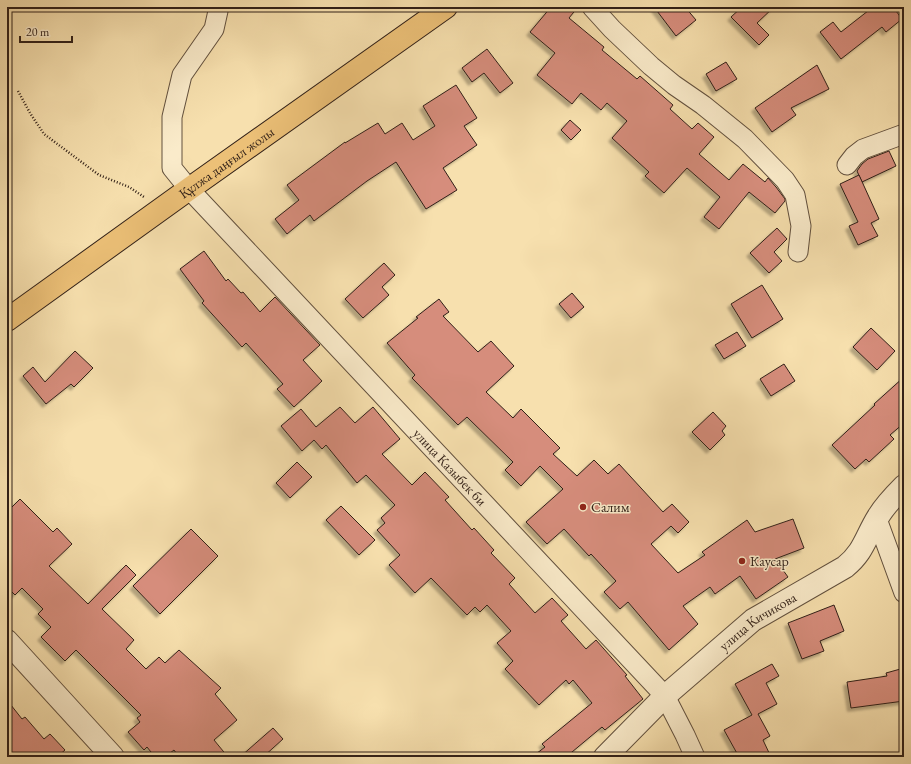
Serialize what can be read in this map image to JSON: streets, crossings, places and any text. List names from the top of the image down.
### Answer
{
  "streets": {
    "main road": ["Құлжа даңғыл жолы"],
    "street": ["улица Казыбек би", "улица Кичикова"]
  },
  "crossings": [
    ["Құлжа даңғыл жолы", "улица Казыбек би"],
    ["улица Казыбек би", "улица Кичикова"]
  ],
  "places": ["Салим", "Каусар"],
  "scale_bar": "20 m"
}
